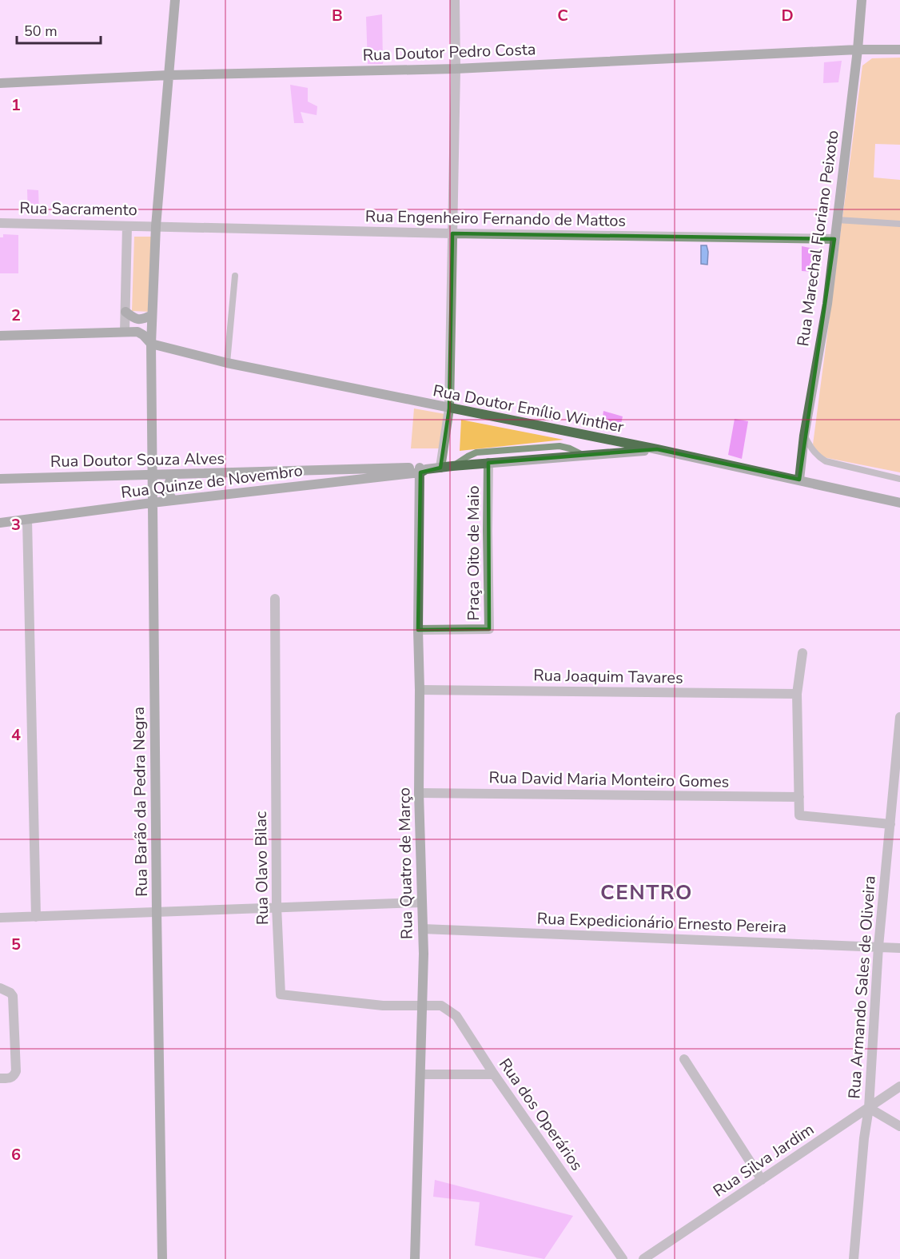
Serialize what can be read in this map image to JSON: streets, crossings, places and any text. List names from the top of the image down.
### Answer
{
  "streets": {
    "main road": [
      "Rua Doutor Pedro Costa",
      "Rua Marechal Floriano Peixoto",
      "Rua Doutor Emílio Winther",
      "Rua Doutor Souza Alves",
      "Rua Quinze de Novembro",
      "Rua Barão da Pedra Negra",
      "Rua Quatro de Março"
    ],
    "street": [
      "Rua Sacramento",
      "Rua Engenheiro Fernando de Mattos",
      "Praça Oito de Maio",
      "Rua Joaquim Tavares",
      "Rua David Maria Monteiro Gomes",
      "Rua Olavo Bilac",
      "Rua Expedicionário Ernesto Pereira",
      "Rua Armando Sales de Oliveira",
      "Rua dos Operários",
      "Rua Silva Jardim"
    ]
  },
  "crossings": [
    ["Rua Doutor Pedro Costa", "Rua Marechal Floriano Peixoto"],
    ["Rua Doutor Pedro Costa", "Rua Barão da Pedra Negra"],
    ["Rua Sacramento", "Rua Engenheiro Fernando de Mattos"],
    ["Rua Sacramento", "Rua Barão da Pedra Negra"],
    ["Rua Engenheiro Fernando de Mattos", "Rua Marechal Floriano Peixoto"],
    ["Rua Engenheiro Fernando de Mattos", "Rua Barão da Pedra Negra"],
    ["Rua Marechal Floriano Peixoto", "Rua Doutor Emílio Winther"],
    ["Rua Doutor Emílio Winther", "Rua Quinze de Novembro"],
    ["Rua Doutor Emílio Winther", "Rua Barão da Pedra Negra"],
    ["Rua Doutor Souza Alves", "Rua Quinze de Novembro"],
    ["Rua Doutor Souza Alves", "Rua Barão da Pedra Negra"],
    ["Rua Doutor Souza Alves", "Rua Quatro de Março"],
    ["Rua Quinze de Novembro", "Praça Oito de Maio"],
    ["Rua Quinze de Novembro", "Rua Barão da Pedra Negra"],
    ["Rua Quinze de Novembro", "Rua Quatro de Março"],
    ["Praça Oito de Maio", "Rua Quatro de Março"],
    ["Rua Joaquim Tavares", "Rua Quatro de Março"],
    ["Rua David Maria Monteiro Gomes", "Rua Quatro de Março"],
    ["Rua Quatro de Março", "Rua Olavo Bilac"],
    ["Rua Quatro de Março", "Rua Expedicionário Ernesto Pereira"],
    ["Rua Quatro de Março", "Rua dos Operários"],
    ["Rua Olavo Bilac", "Rua dos Operários"],
    ["Rua Expedicionário Ernesto Pereira", "Rua Armando Sales de Oliveira"],
    ["Rua Armando Sales de Oliveira", "Rua Silva Jardim"]
  ],
  "districts": ["CENTRO"],
  "scale_bar": "50 m",
  "grid": {
    "columns": ["B", "C", "D"],
    "rows": [
      "1",
      "2",
      "3",
      "4",
      "5",
      "6"
    ]
  }
}
